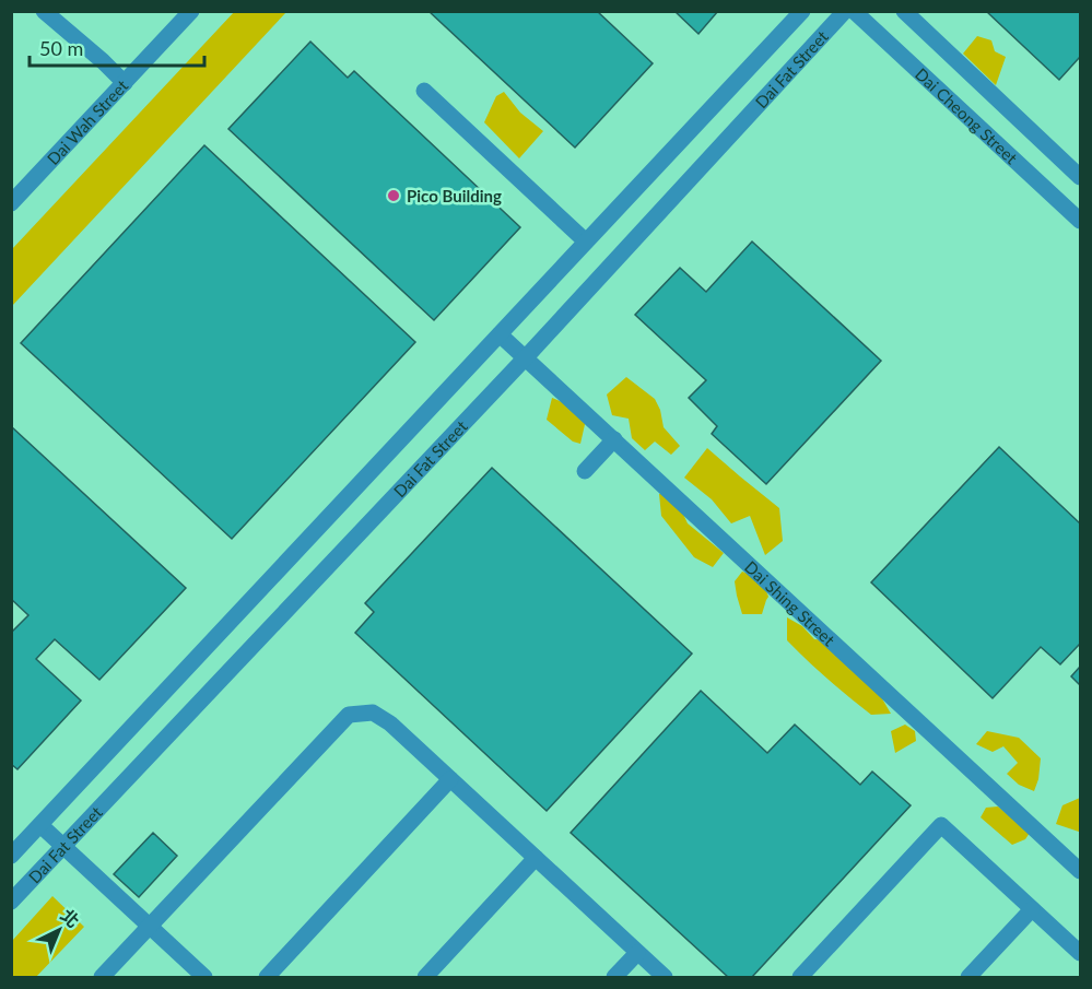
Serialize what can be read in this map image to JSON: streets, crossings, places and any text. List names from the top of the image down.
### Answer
{
  "streets": {
    "street": [
      "Dai Fat Street",
      "Dai Cheong Street",
      "Dai Wah Street",
      "Dai Shing Street"
    ]
  },
  "crossings": [
    ["Dai Fat Street", "Dai Shing Street"]
  ],
  "places": ["Pico Building"],
  "scale_bar": "50 m",
  "north": "top right"
}
